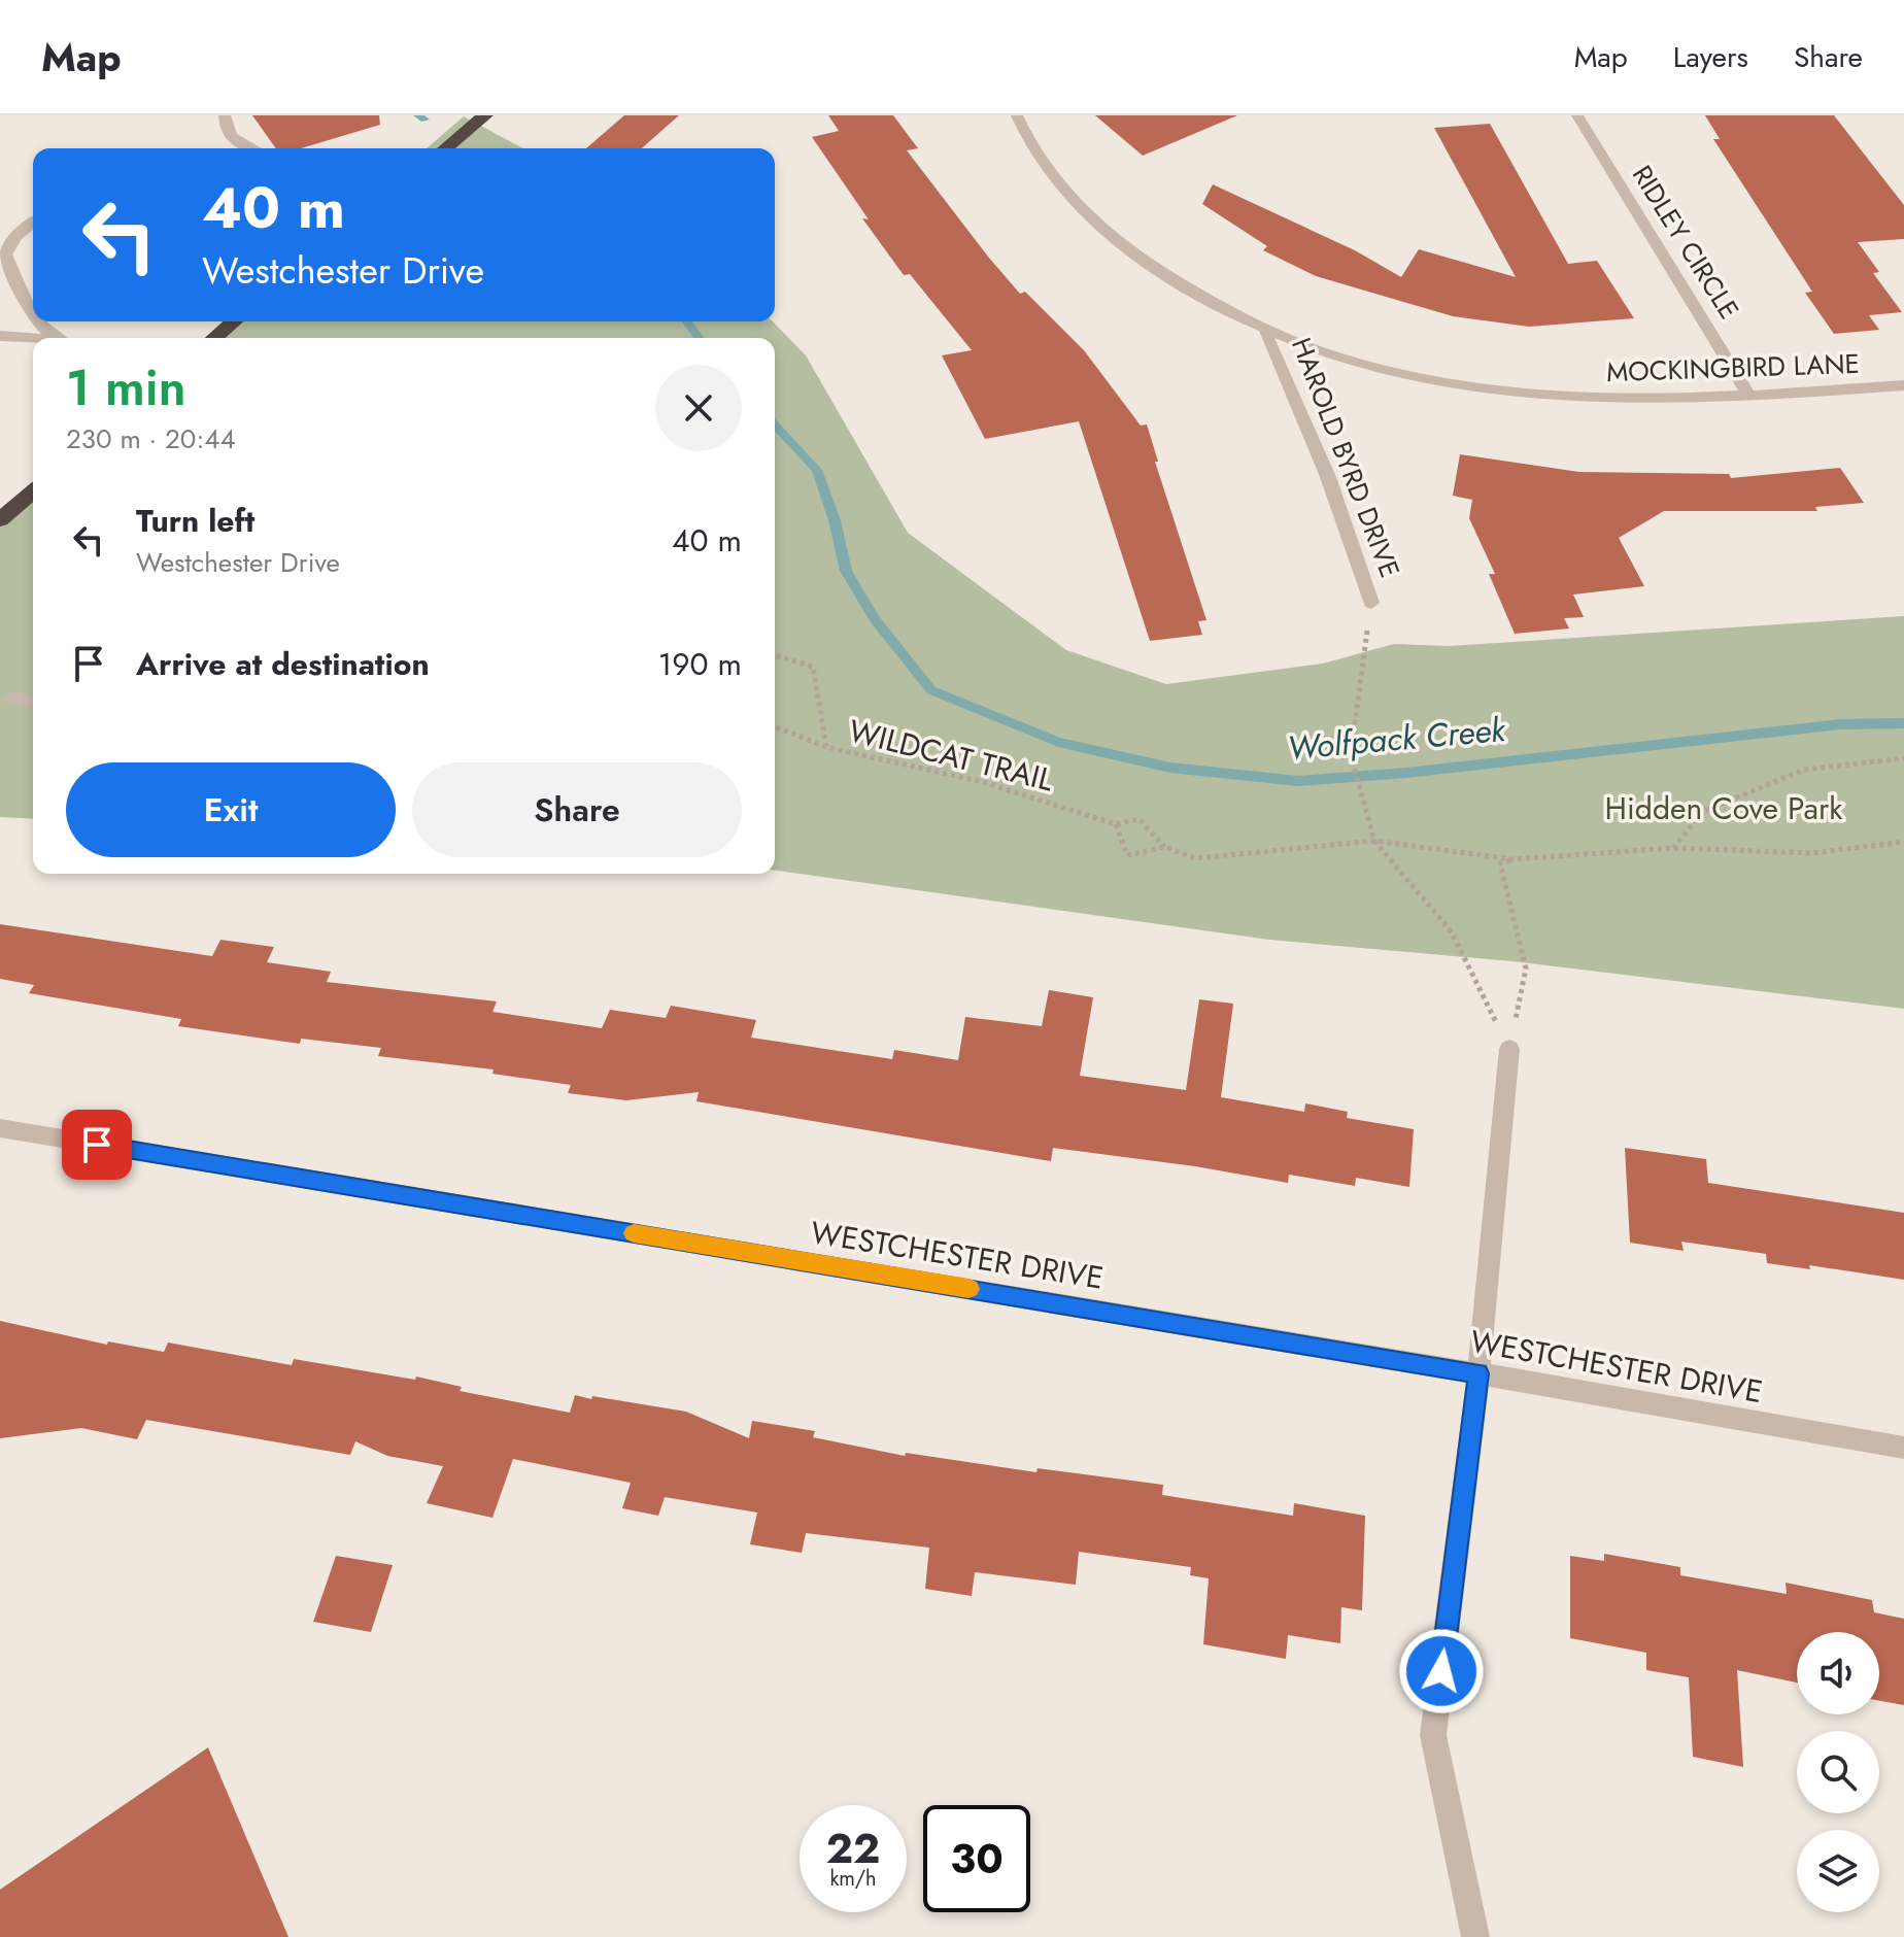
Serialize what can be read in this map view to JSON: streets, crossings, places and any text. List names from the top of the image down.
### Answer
{
  "streets": {
    "street": [
      "RIDLEY CIRCLE",
      "MOCKINGBIRD LANE",
      "HAROLD BYRD DRIVE",
      "WESTCHESTER DRIVE"
    ],
    "path": ["WILDCAT TRAIL"]
  },
  "crossings": [
    ["RIDLEY CIRCLE", "MOCKINGBIRD LANE"],
    ["MOCKINGBIRD LANE", "HAROLD BYRD DRIVE"]
  ],
  "water": ["Wolfpack Creek"],
  "parks": ["Hidden Cove Park"],
  "page": {
    "header": "Map",
    "nav": ["Map", "Layers", "Share"],
    "turn": ["40 m", "Westchester Drive"],
    "heading": ["1 min", "230 m · 20:44"],
    "list": [
      {
        "name": "Turn left",
        "note": "Westchester Drive",
        "value": "40 m"
      },
      {
        "name": "Arrive at destination",
        "value": "190 m"
      }
    ],
    "buttons": ["Exit", "Share"],
    "speed": "22 km/h",
    "limit": "30"
  }
}
